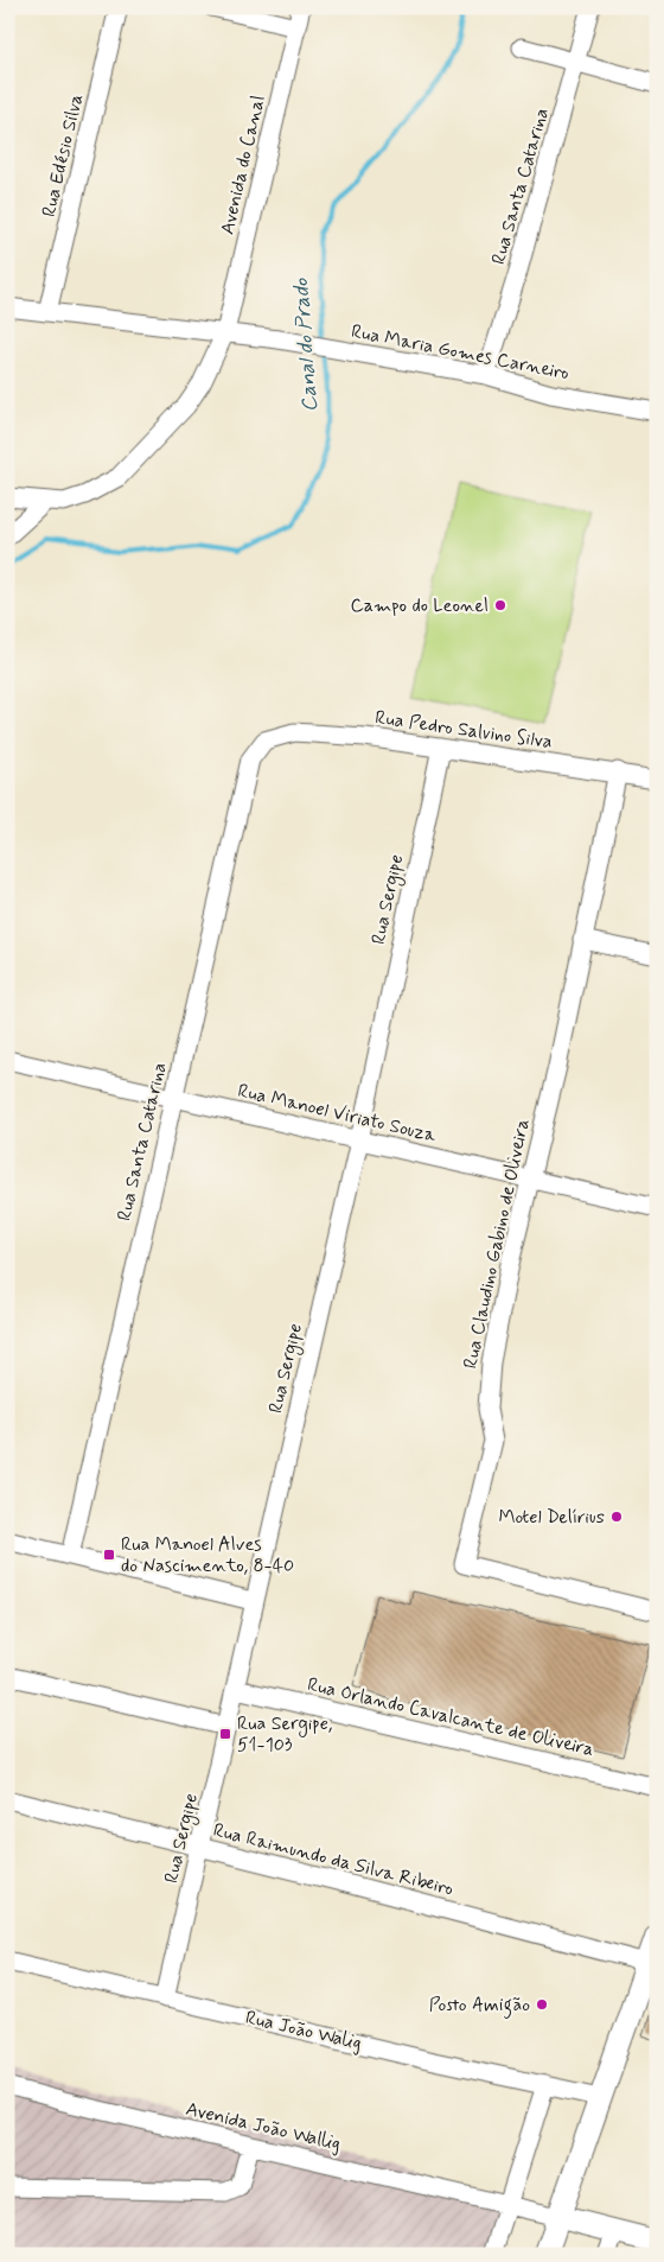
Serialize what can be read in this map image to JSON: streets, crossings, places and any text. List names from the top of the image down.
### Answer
{
  "streets": {
    "street": [
      "Rua Edésio Silva",
      "Avenida do Canal",
      "Rua Santa Catarina",
      "Rua Maria Gomes Carneiro",
      "Rua Pedro Salvino Silva",
      "Rua Sergipe",
      "Rua Manoel Viriato Souza",
      "Rua Claudino Gabino de Oliveira",
      "Rua Orlando Cavalcante de Oliveira",
      "Rua Raimundo da Silva Ribeiro",
      "Rua João Walig",
      "Avenida João Wallig"
    ]
  },
  "crossings": [
    ["Rua Edésio Silva", "Rua Maria Gomes Carneiro"],
    ["Avenida do Canal", "Rua Maria Gomes Carneiro"],
    ["Rua Santa Catarina", "Rua Maria Gomes Carneiro"],
    ["Rua Santa Catarina", "Rua Pedro Salvino Silva"],
    ["Rua Santa Catarina", "Rua Manoel Viriato Souza"],
    ["Rua Pedro Salvino Silva", "Rua Sergipe"],
    ["Rua Pedro Salvino Silva", "Rua Claudino Gabino de Oliveira"],
    ["Rua Sergipe", "Rua Manoel Viriato Souza"],
    ["Rua Sergipe", "Rua Orlando Cavalcante de Oliveira"],
    ["Rua Sergipe", "Rua Raimundo da Silva Ribeiro"],
    ["Rua Sergipe", "Rua João Walig"],
    ["Rua Manoel Viriato Souza", "Rua Claudino Gabino de Oliveira"]
  ],
  "water": ["Canal do Prado"],
  "places": {
    "other": ["Campo do Leonel", "Motel Delírius", "Posto Amigão"],
    "transit": ["Rua Manoel Alves do Nascimento, 8-40", "Rua Sergipe, 51-103"]
  }
}
